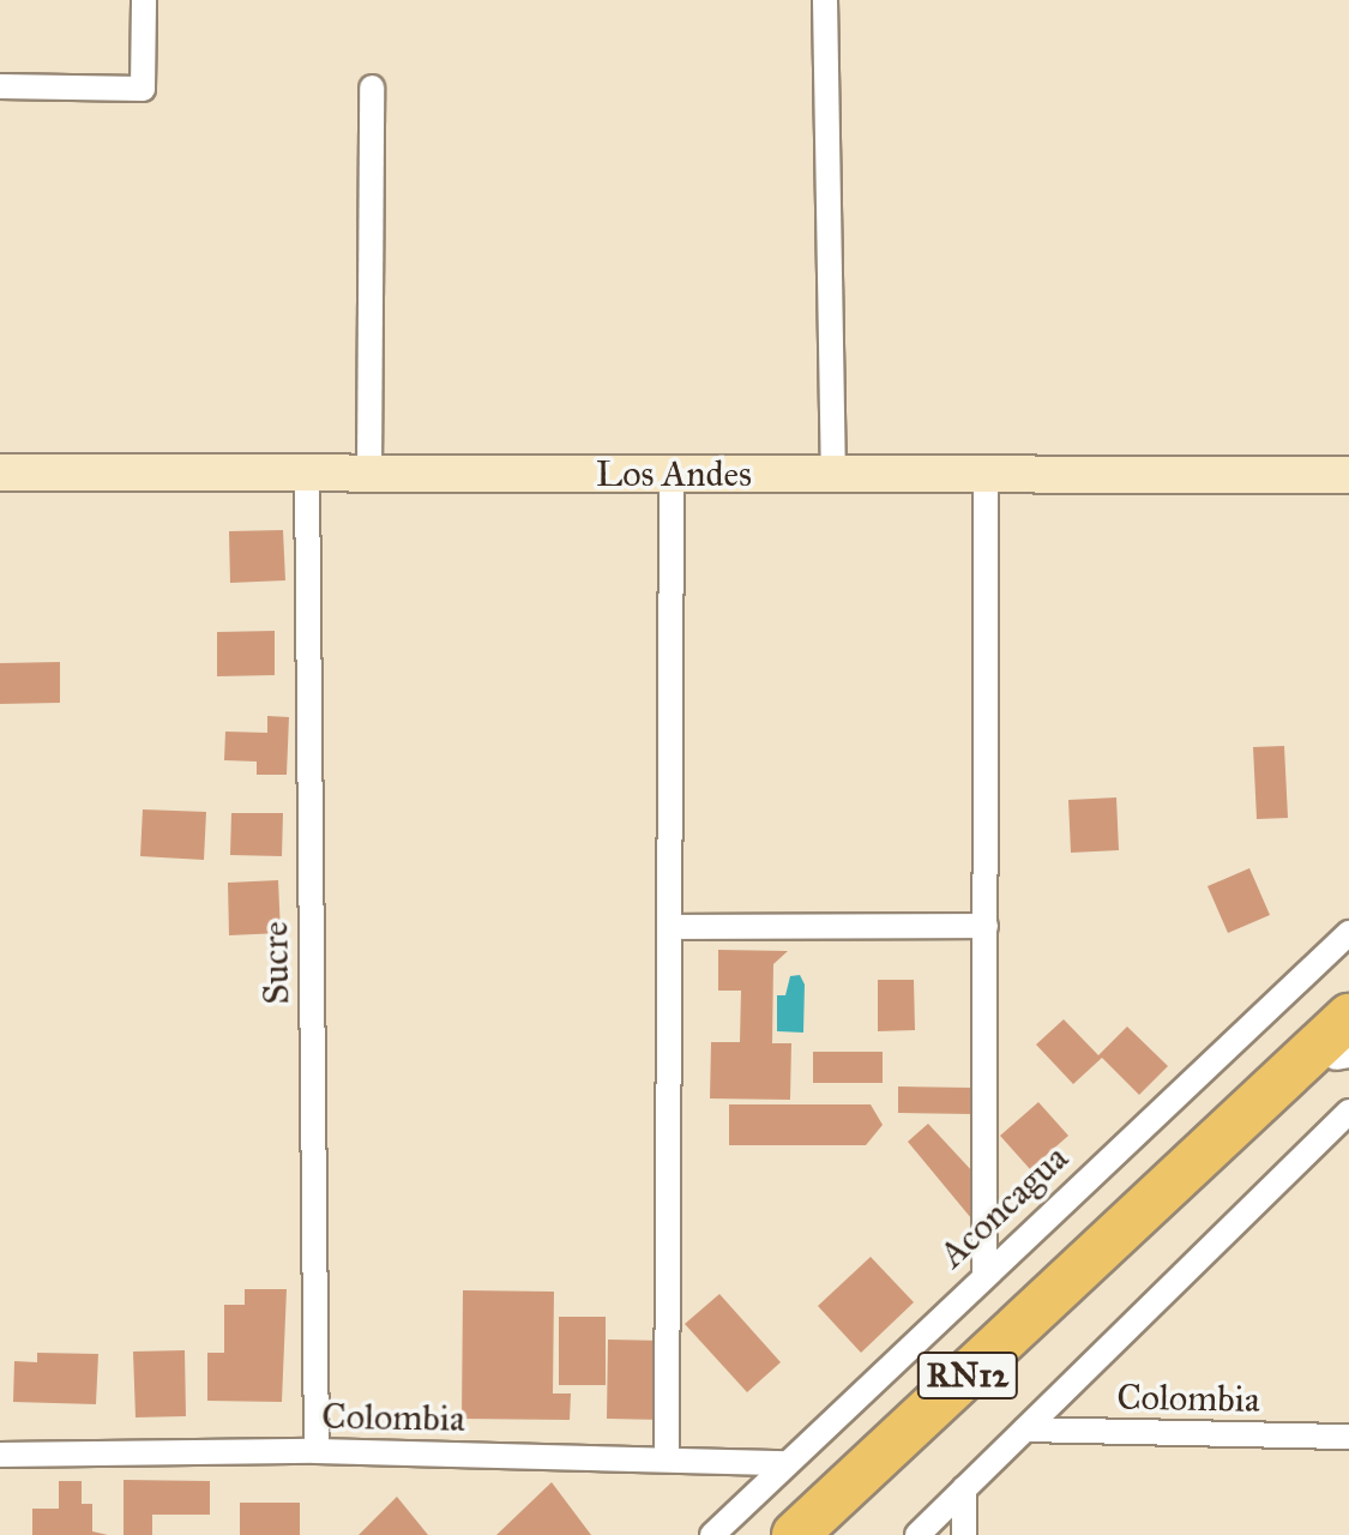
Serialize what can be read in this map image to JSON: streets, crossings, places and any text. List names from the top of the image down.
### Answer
{
  "streets": {
    "highway": ["RN12"],
    "main road": ["Los Andes"],
    "street": ["Sucre", "Aconcagua", "Colombia"]
  },
  "crossings": [
    ["Los Andes", "Sucre"],
    ["Sucre", "Colombia"],
    ["Aconcagua", "Colombia"]
  ]
}
